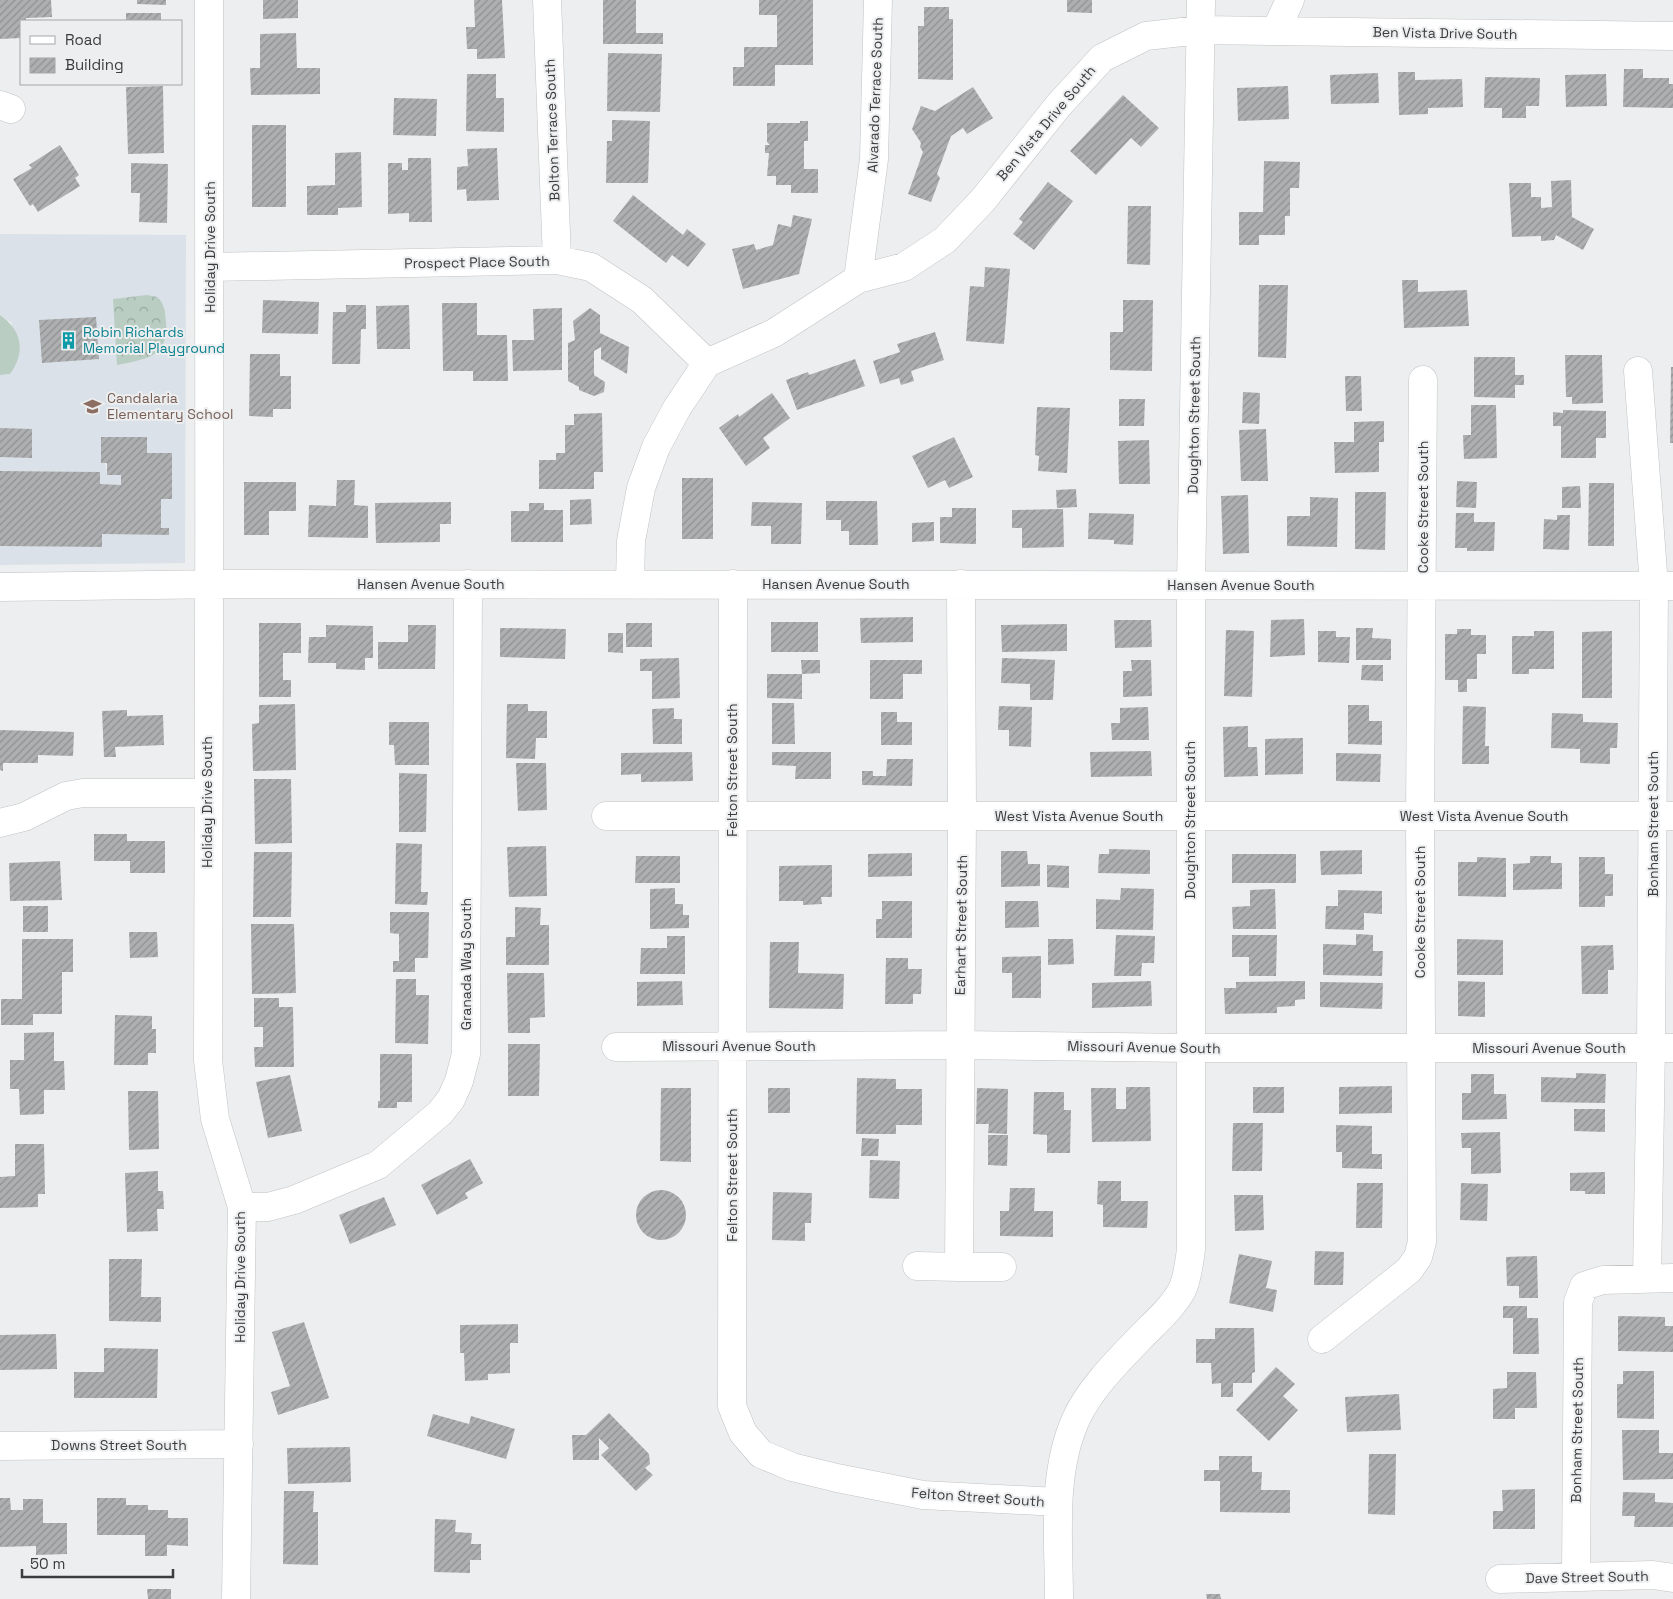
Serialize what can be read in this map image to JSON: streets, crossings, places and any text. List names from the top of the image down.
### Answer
{
  "streets": {
    "street": [
      "Ben Vista Drive South",
      "Alvarado Terrace South",
      "Bolton Terrace South",
      "Holiday Drive South",
      "Prospect Place South",
      "Doughton Street South",
      "Cooke Street South",
      "Hansen Avenue South",
      "Felton Street South",
      "West Vista Avenue South",
      "Bonham Street South",
      "Earhart Street South",
      "Granada Way South",
      "Missouri Avenue South",
      "Downs Street South",
      "Dave Street South"
    ]
  },
  "crossings": [
    ["Ben Vista Drive South", "Alvarado Terrace South"],
    ["Ben Vista Drive South", "Prospect Place South"],
    ["Ben Vista Drive South", "Doughton Street South"],
    ["Bolton Terrace South", "Prospect Place South"],
    ["Holiday Drive South", "Prospect Place South"],
    ["Holiday Drive South", "Hansen Avenue South"],
    ["Holiday Drive South", "Granada Way South"],
    ["Holiday Drive South", "Downs Street South"],
    ["Doughton Street South", "Hansen Avenue South"],
    ["Doughton Street South", "Felton Street South"],
    ["Doughton Street South", "West Vista Avenue South"],
    ["Doughton Street South", "Missouri Avenue South"],
    ["Cooke Street South", "Hansen Avenue South"],
    ["Cooke Street South", "West Vista Avenue South"],
    ["Cooke Street South", "Missouri Avenue South"],
    ["Hansen Avenue South", "Felton Street South"],
    ["Hansen Avenue South", "Bonham Street South"],
    ["Hansen Avenue South", "Earhart Street South"],
    ["Hansen Avenue South", "Granada Way South"],
    ["Felton Street South", "West Vista Avenue South"],
    ["Felton Street South", "Missouri Avenue South"],
    ["West Vista Avenue South", "Bonham Street South"],
    ["West Vista Avenue South", "Earhart Street South"],
    ["Bonham Street South", "Missouri Avenue South"],
    ["Bonham Street South", "Dave Street South"],
    ["Earhart Street South", "Missouri Avenue South"]
  ],
  "places": {
    "building": ["Robin Richards Memorial Playground"],
    "school or university": ["Candalaria Elementary School"]
  },
  "legend": ["Road", "Building"],
  "scale_bar": "50 m"
}
